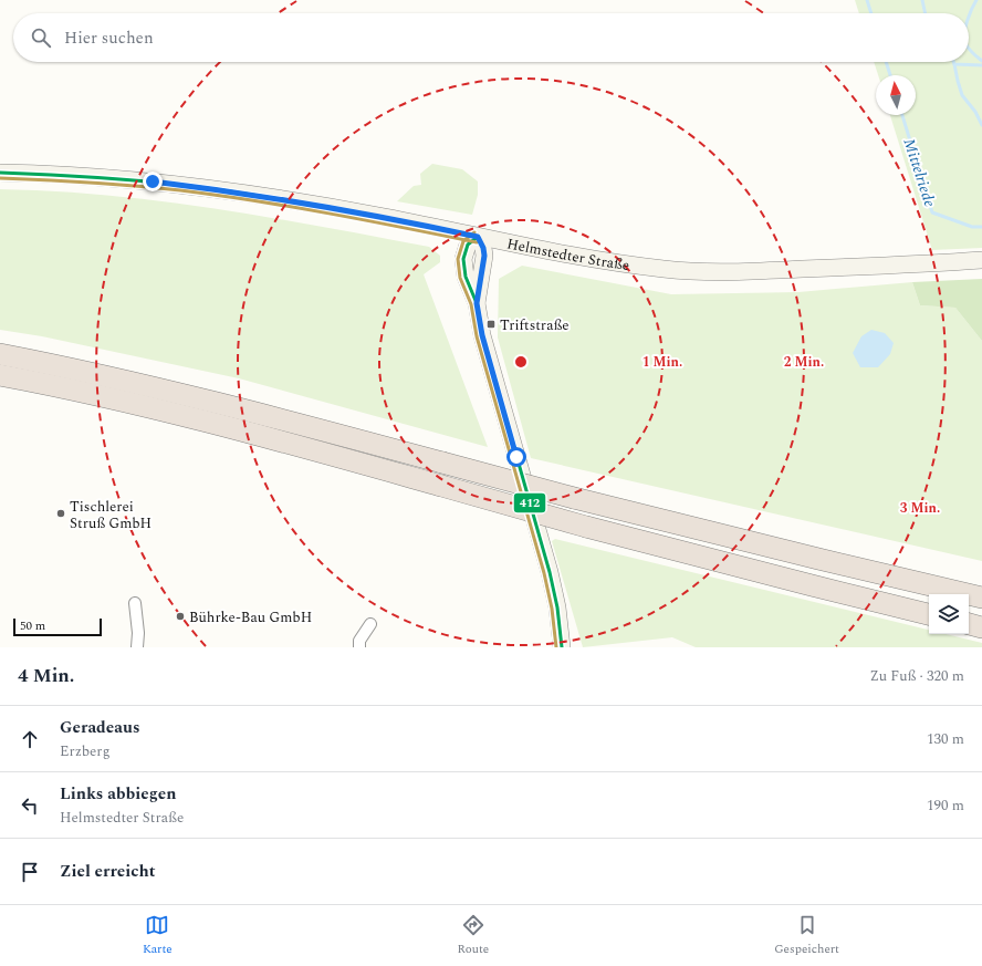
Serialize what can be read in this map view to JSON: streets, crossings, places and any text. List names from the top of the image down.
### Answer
{
  "streets": {
    "street": ["Helmstedter Straße"]
  },
  "water": ["Mittelriede"],
  "places": {
    "transit": ["Triftstraße"],
    "other": ["Tischlerei Struß GmbH", "Bührke-Bau GmbH"]
  },
  "lines": ["transit line 412"],
  "scale_bar": "50 m",
  "north": "top",
  "page": {
    "search": "Hier suchen",
    "scale": "50 m",
    "heading": ["4 Min.", "Zu Fuß · 320 m"],
    "list": [
      ["Geradeaus", "Erzberg", "130 m"],
      ["Links abbiegen", "Helmstedter Straße", "190 m"],
      "Ziel erreicht"
    ],
    "nav": ["Karte", "Route", "Gespeichert"]
  },
  "rings": ["1 Min.", "2 Min.", "3 Min."]
}
